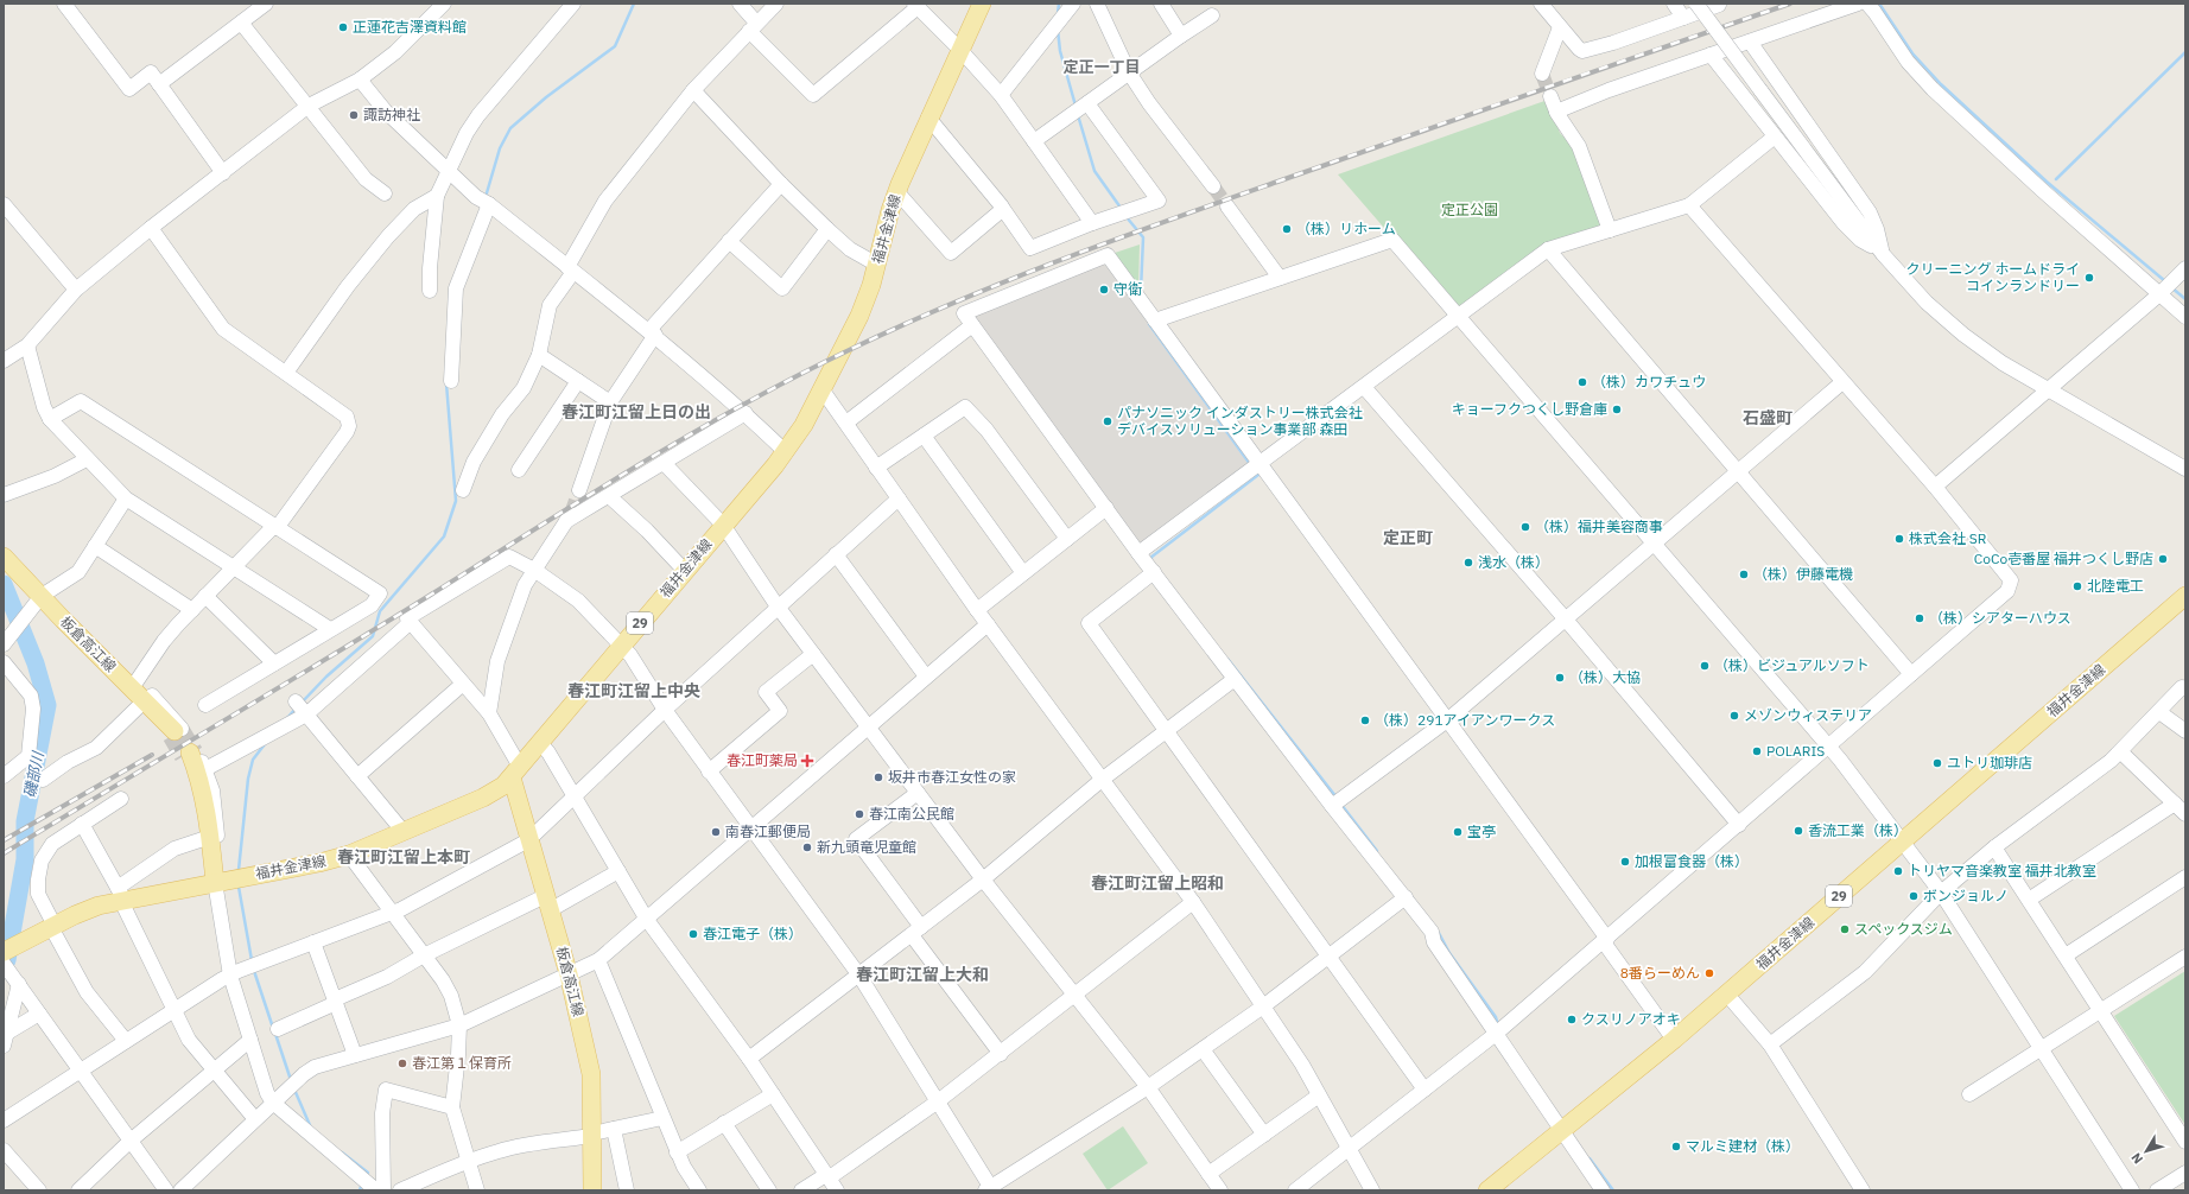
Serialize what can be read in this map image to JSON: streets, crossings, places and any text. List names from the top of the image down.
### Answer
{
  "streets": {
    "main road": ["福井金津線", "29", "板倉高江線"]
  },
  "crossings": [
    ["福井金津線", "板倉高江線"]
  ],
  "districts": [
    "定正一丁目",
    "春江町江留上日の出",
    "石盛町",
    "定正町",
    "春江町江留上中央",
    "春江町江留上本町",
    "春江町江留上昭和",
    "春江町江留上大和"
  ],
  "water": ["磯部川"],
  "parks": ["定正公園"],
  "places": {
    "other": [
      "正蓮花吉澤資料館",
      "諏訪神社",
      "（株）リホーム",
      "クリーニング ホームドライ コインランドリー",
      "守衛",
      "（株）カワチュウ",
      "キョーフクつくし野倉庫",
      "パナソニック インダストリー株式会社 デバイスソリューション事業部 森田",
      "（株）福井美容商事",
      "株式会社 SR",
      "CoCo壱番屋 福井つくし野店",
      "浅水（株）",
      "（株）伊藤電機",
      "北陸電工",
      "（株）シアターハウス",
      "（株）ビジュアルソフト",
      "（株）大協",
      "メゾンウィステリア",
      "（株）291アイアンワークス",
      "POLARIS",
      "ユトリ珈琲店",
      "坂井市春江女性の家",
      "春江南公民館",
      "香流工業（株）",
      "南春江郵便局",
      "宝亭",
      "新九頭竜児童館",
      "加根富食器（株）",
      "トリヤマ音楽教室 福井北教室",
      "ボンジョルノ",
      "スペックスジム",
      "春江電子（株）",
      "8番らーめん",
      "クスリノアオキ",
      "春江第１保育所",
      "マルミ建材（株）"
    ],
    "health": ["春江町薬局"]
  },
  "north": "bottom left"
}
